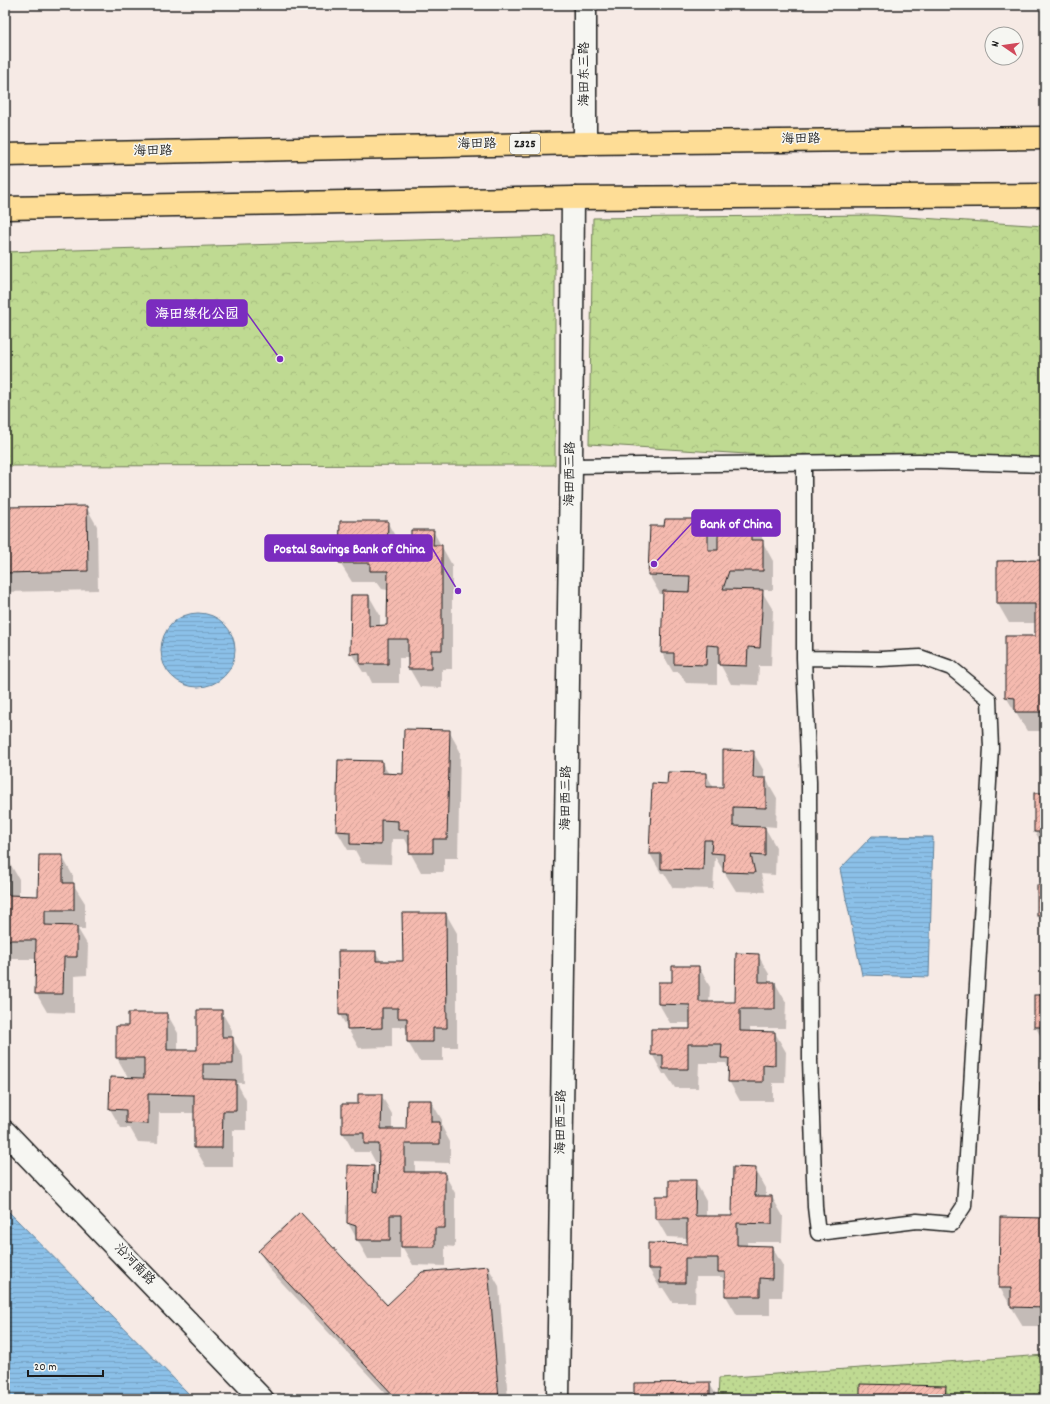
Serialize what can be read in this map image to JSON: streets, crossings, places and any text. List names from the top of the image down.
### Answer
{
  "streets": {
    "main road": ["海田路", "Z325"],
    "street": ["海田东三路", "海田西三路", "沿河南路"]
  },
  "crossings": [
    ["海田东三路", "海田路"]
  ],
  "places": ["海田绿化公园", "Bank of China", "Postal Savings Bank of China"],
  "scale_bar": "20 m",
  "north": "left"
}
